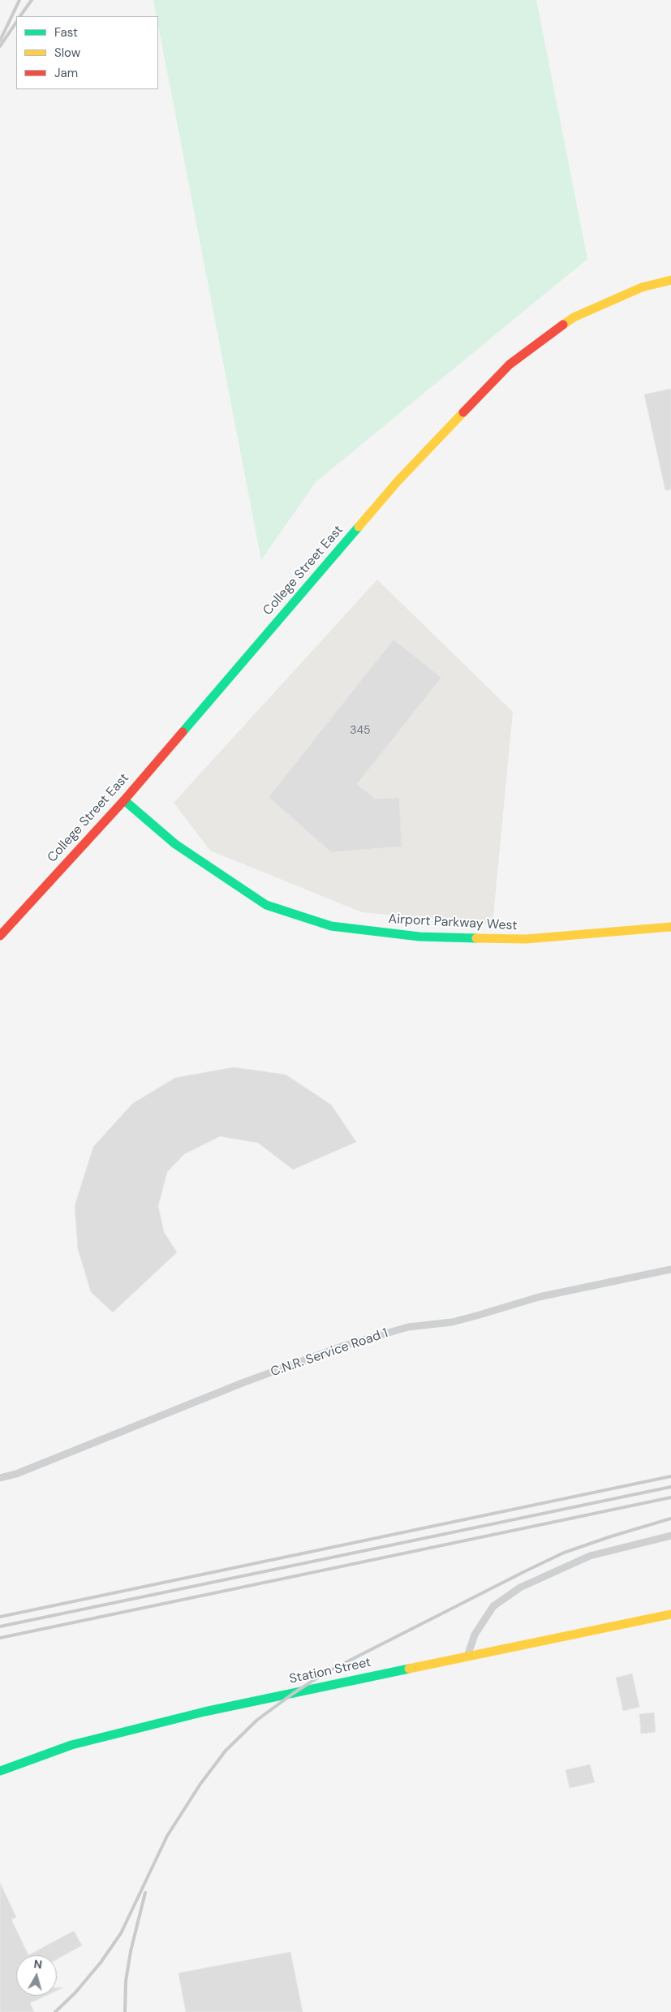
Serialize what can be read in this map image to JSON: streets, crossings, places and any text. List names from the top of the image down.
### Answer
{
  "streets": {
    "street": ["College Street East", "Airport Parkway West", "Station Street"],
    "lane": ["C.N.R. Service Road 1"]
  },
  "crossings": [
    ["College Street East", "Airport Parkway West"]
  ],
  "house_numbers": ["345"],
  "legend": ["Fast", "Slow", "Jam"],
  "north": "top"
}
